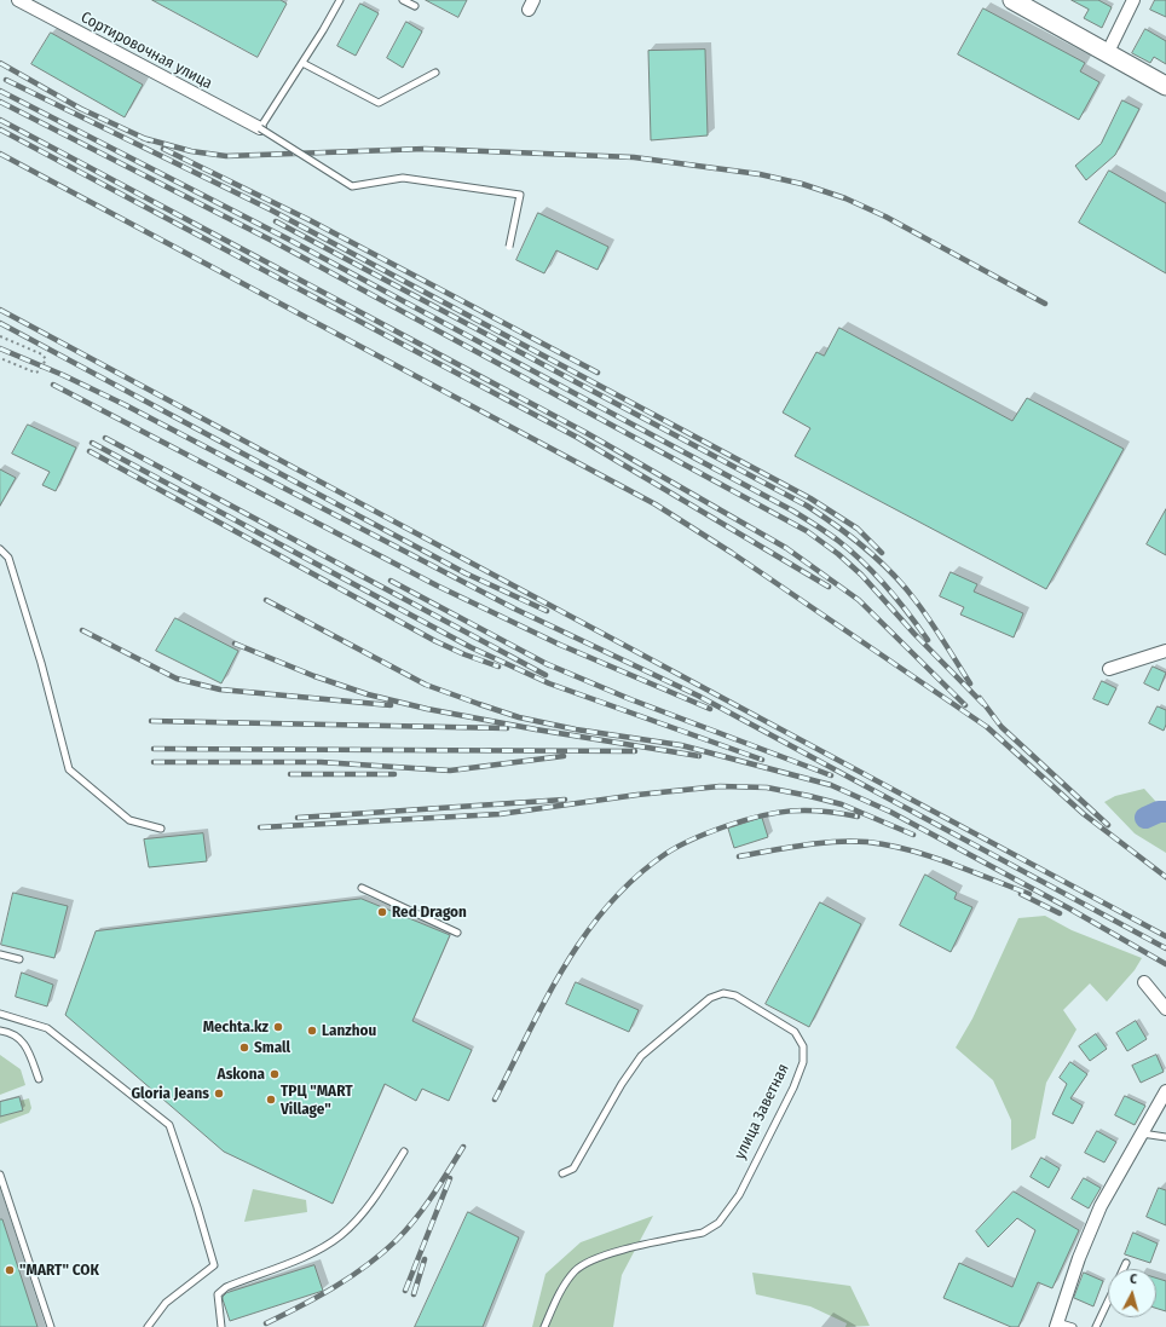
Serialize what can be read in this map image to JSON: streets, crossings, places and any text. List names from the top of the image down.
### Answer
{
  "streets": {
    "street": ["Сортировочная улица"],
    "lane": ["улица Заветная"]
  },
  "places": [
    "Red Dragon",
    "Mechta.kz",
    "Lanzhou",
    "Small",
    "Askona",
    "Gloria Jeans",
    "ТРЦ \"MART Village\"",
    "\"MART\" СОК"
  ],
  "north": "top"
}
